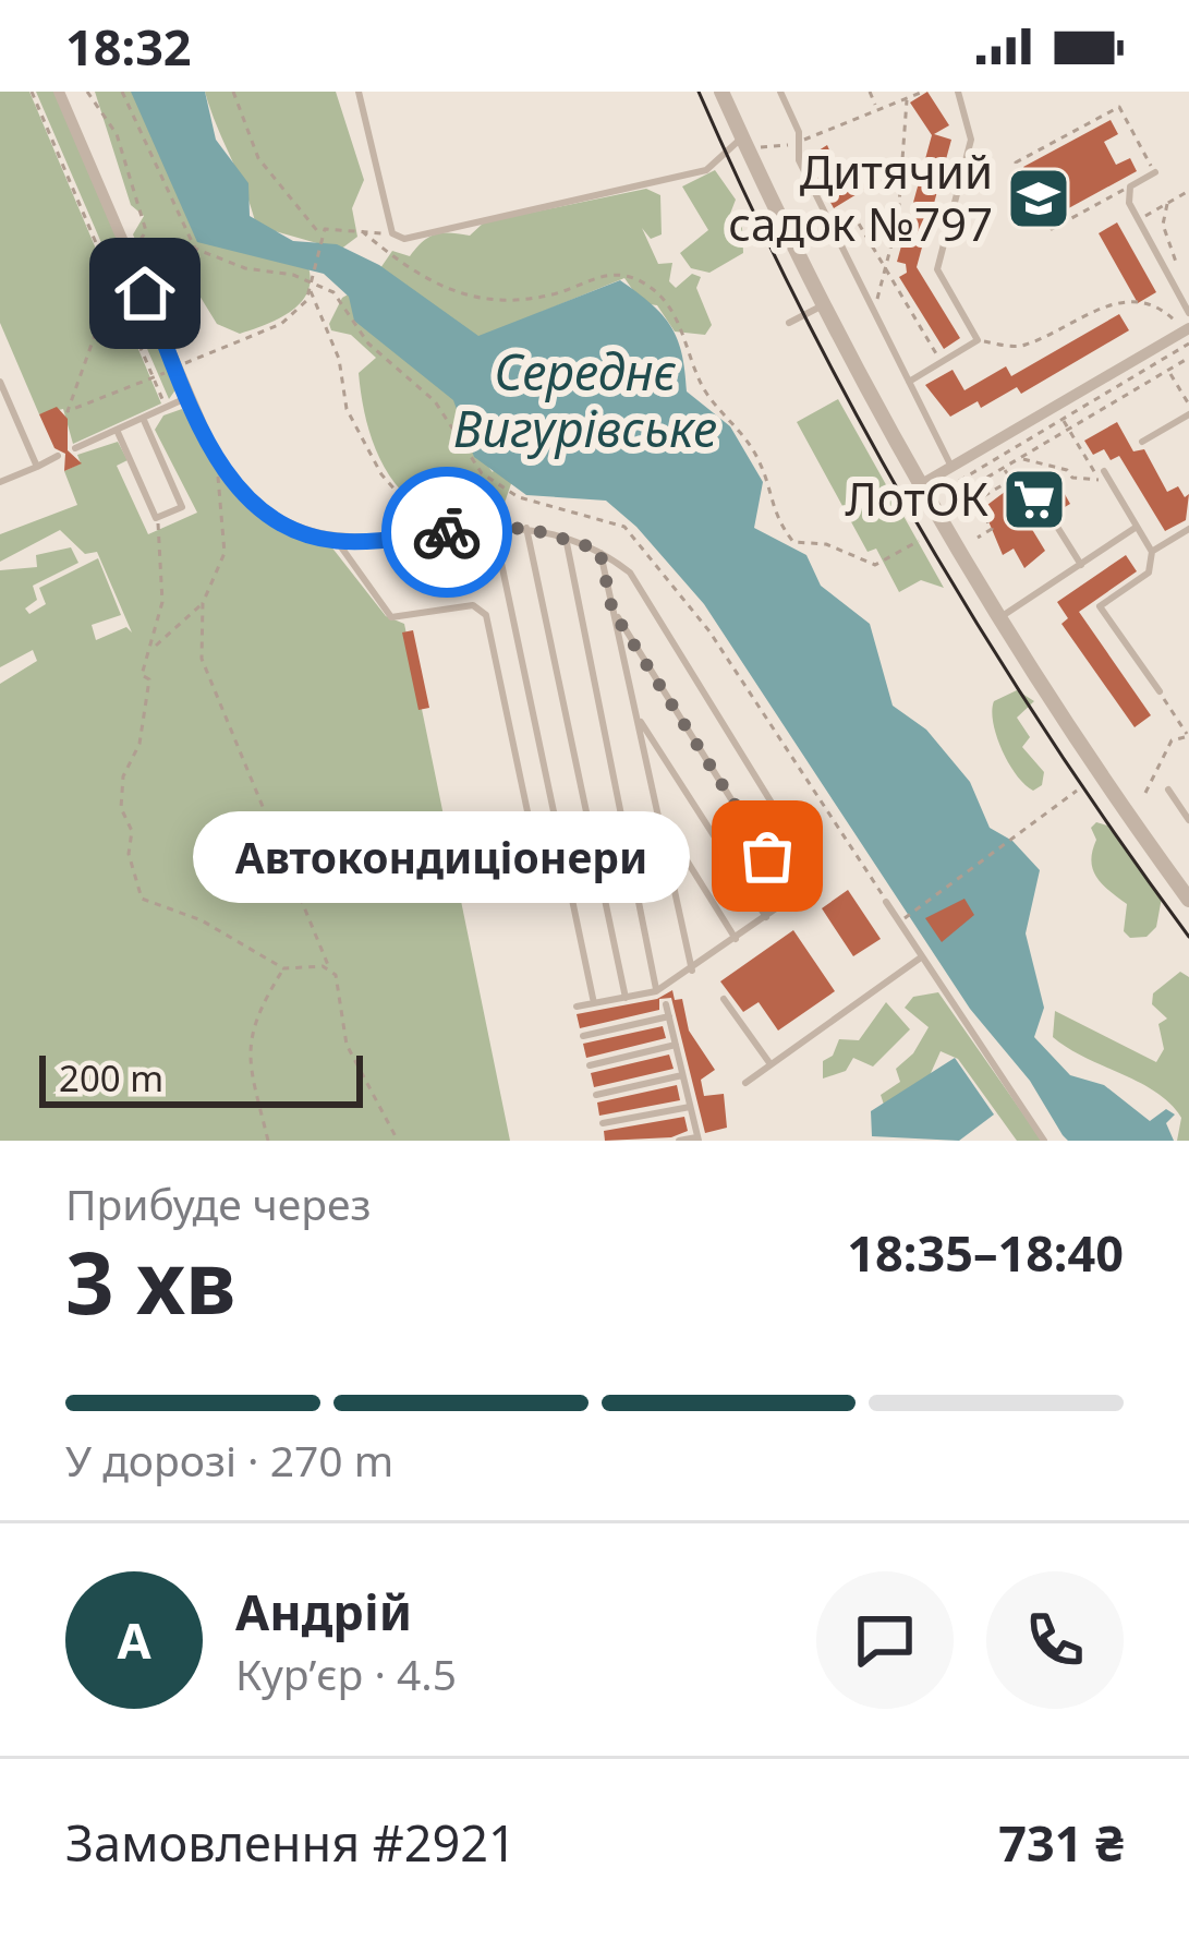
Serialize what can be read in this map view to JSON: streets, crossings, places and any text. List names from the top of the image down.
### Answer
{
  "water": ["Середнє Вигурівське"],
  "places": {
    "school or university": ["Дитячий садок №797"],
    "supermarket": ["ЛотОК"],
    "other": ["Автокондиціонери"]
  },
  "scale_bar": "200 m",
  "page": {
    "status": "18:32",
    "bubble": "Автокондиціонери",
    "scale": "200 m",
    "heading": ["3 хв", "Прибуде через", "18:35–18:40"],
    "panel": [
      "Андрій",
      "Кур’єр · 4.5",
      "Замовлення #2921",
      "731 ₴"
    ],
    "bar": "У дорозі · 270 m",
    "round": "А"
  }
}
